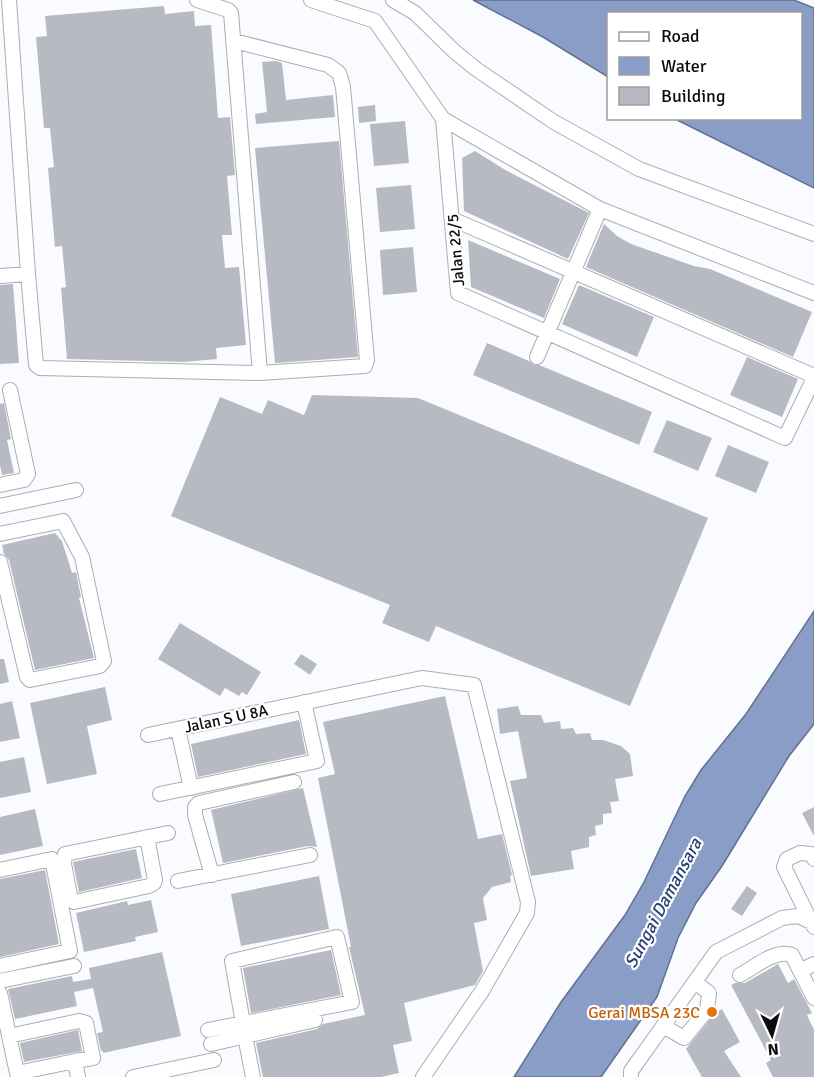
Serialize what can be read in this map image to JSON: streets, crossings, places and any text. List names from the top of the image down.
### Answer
{
  "streets": {
    "street": ["Jalan 22/5", "Jalan S U 8A"]
  },
  "water": ["Sungai Damansara"],
  "places": ["Gerai MBSA 23C"],
  "legend": ["Road", "Water", "Building"],
  "north": "bottom"
}
